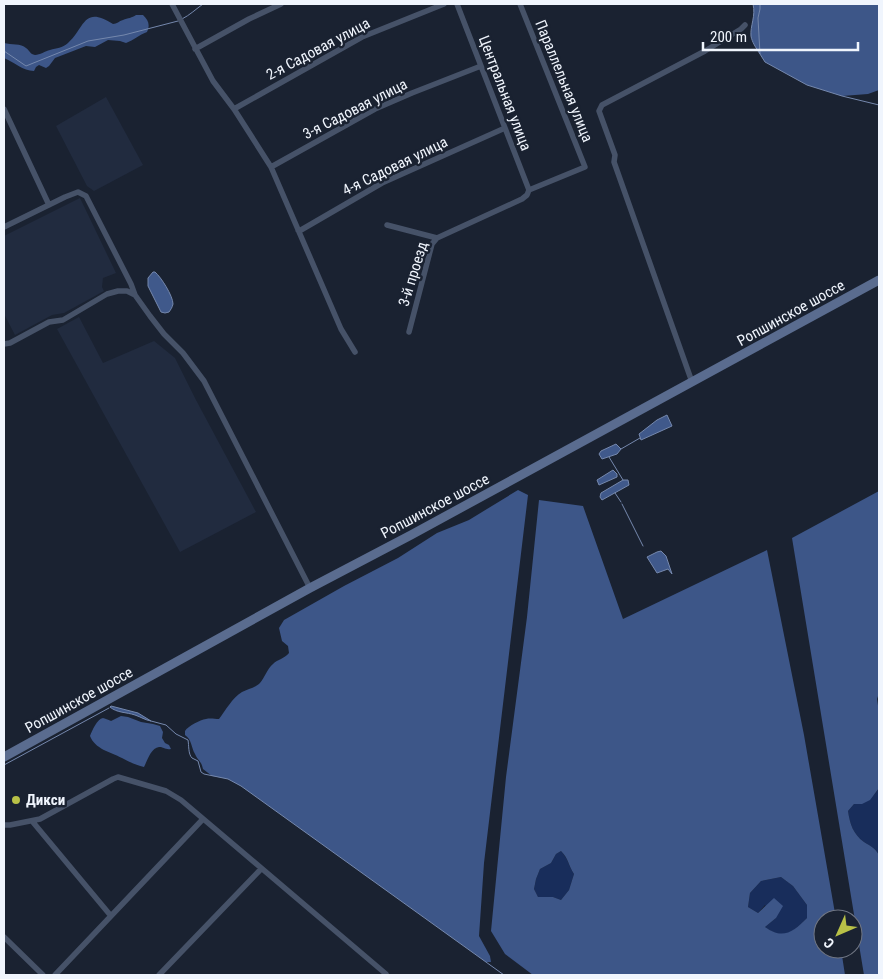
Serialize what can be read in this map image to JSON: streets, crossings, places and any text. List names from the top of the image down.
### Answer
{
  "streets": {
    "main road": ["Ропшинское шоссе"],
    "street": [
      "2-я Садовая улица",
      "Параллельная улица",
      "Центральная улица",
      "3-я Садовая улица",
      "4-я Садовая улица",
      "3-й проезд"
    ]
  },
  "crossings": [
    ["Параллельная улица", "3-й проезд"],
    ["Центральная улица", "3-я Садовая улица"],
    ["Центральная улица", "4-я Садовая улица"],
    ["Центральная улица", "3-й проезд"]
  ],
  "places": ["Дикси"],
  "scale_bar": "200 m",
  "north": "bottom left"
}
